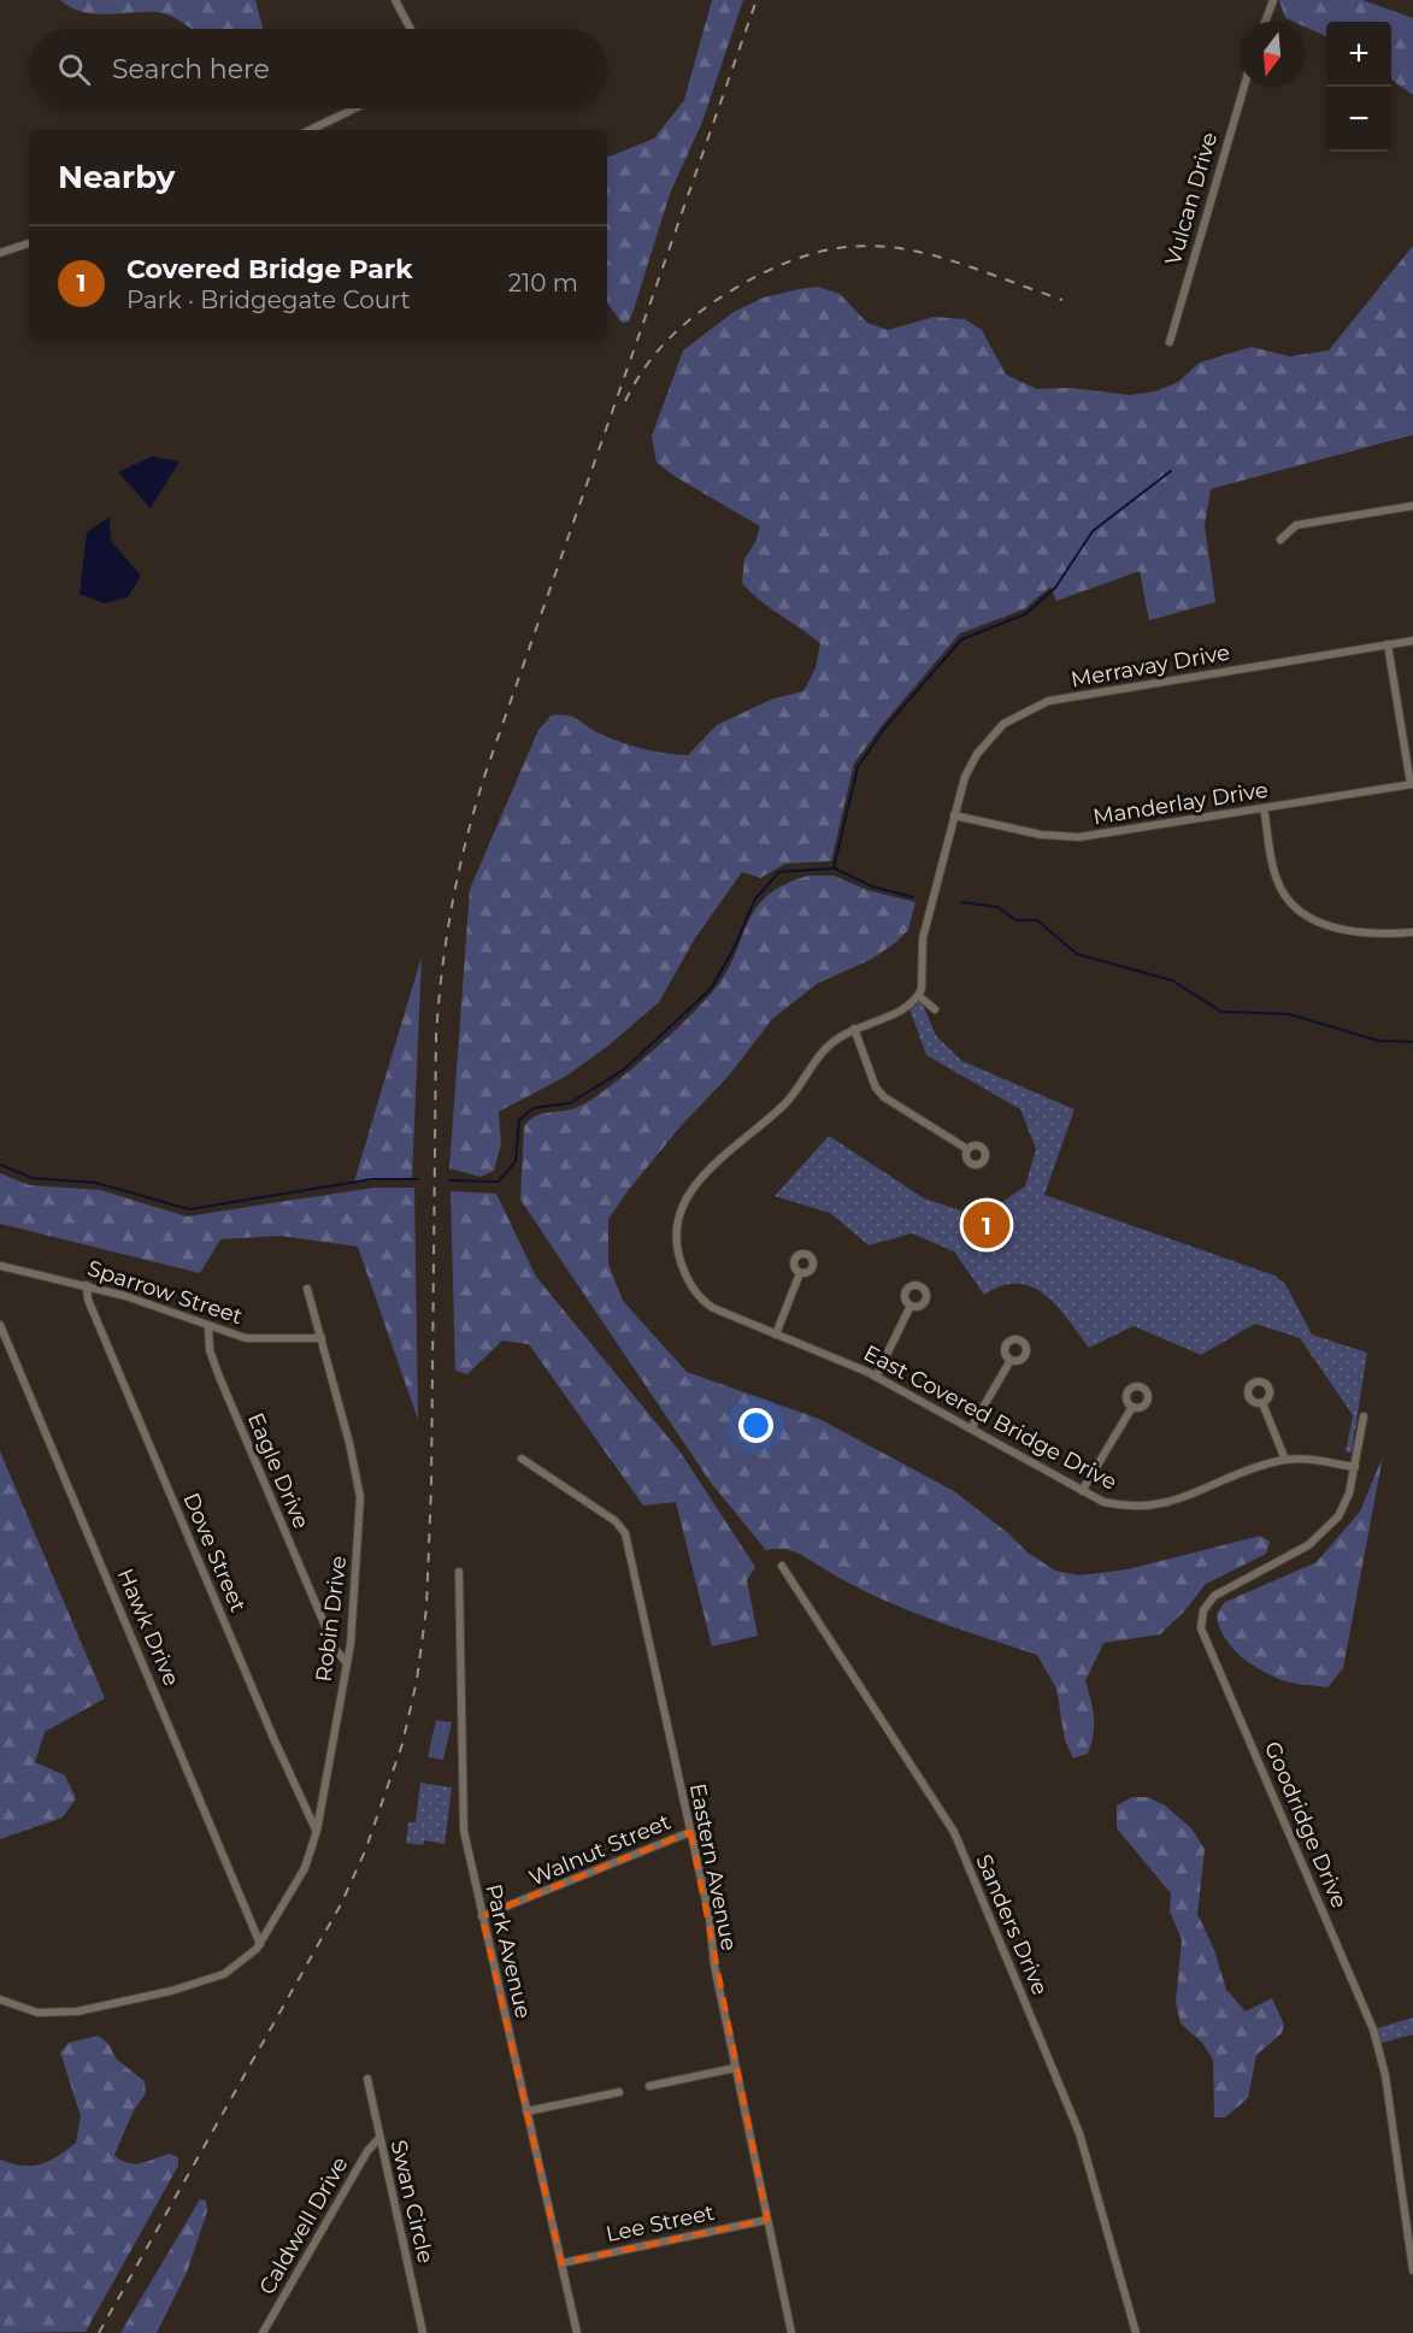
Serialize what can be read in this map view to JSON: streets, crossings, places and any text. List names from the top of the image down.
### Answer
{
  "streets": {
    "street": [
      "Vulcan Drive",
      "Merravay Drive",
      "Manderlay Drive",
      "Sparrow Street",
      "East Covered Bridge Drive",
      "Eagle Drive",
      "Dove Street",
      "Robin Drive",
      "Hawk Drive",
      "Goodridge Drive",
      "Walnut Street",
      "Eastern Avenue",
      "Sanders Drive",
      "Park Avenue",
      "Swan Circle",
      "Lee Street",
      "Caldwell Drive"
    ]
  },
  "crossings": [
    ["Merravay Drive", "Manderlay Drive"],
    ["Sparrow Street", "Eagle Drive"],
    ["Sparrow Street", "Dove Street"],
    ["Sparrow Street", "Robin Drive"],
    ["East Covered Bridge Drive", "Goodridge Drive"],
    ["Eagle Drive", "Robin Drive"],
    ["Dove Street", "Robin Drive"],
    ["Robin Drive", "Hawk Drive"],
    ["Walnut Street", "Eastern Avenue"],
    ["Walnut Street", "Park Avenue"],
    ["Eastern Avenue", "Lee Street"],
    ["Park Avenue", "Lee Street"],
    ["Swan Circle", "Caldwell Drive"]
  ],
  "north": "bottom",
  "page": {
    "map_buttons": ["+", "−"],
    "search": "Search here",
    "heading": "Nearby",
    "list": [
      {
        "mark": "1",
        "name": "Covered Bridge Park",
        "note": "Park · Bridgegate Court",
        "value": "210 m"
      }
    ],
    "pins": "1"
  }
}
